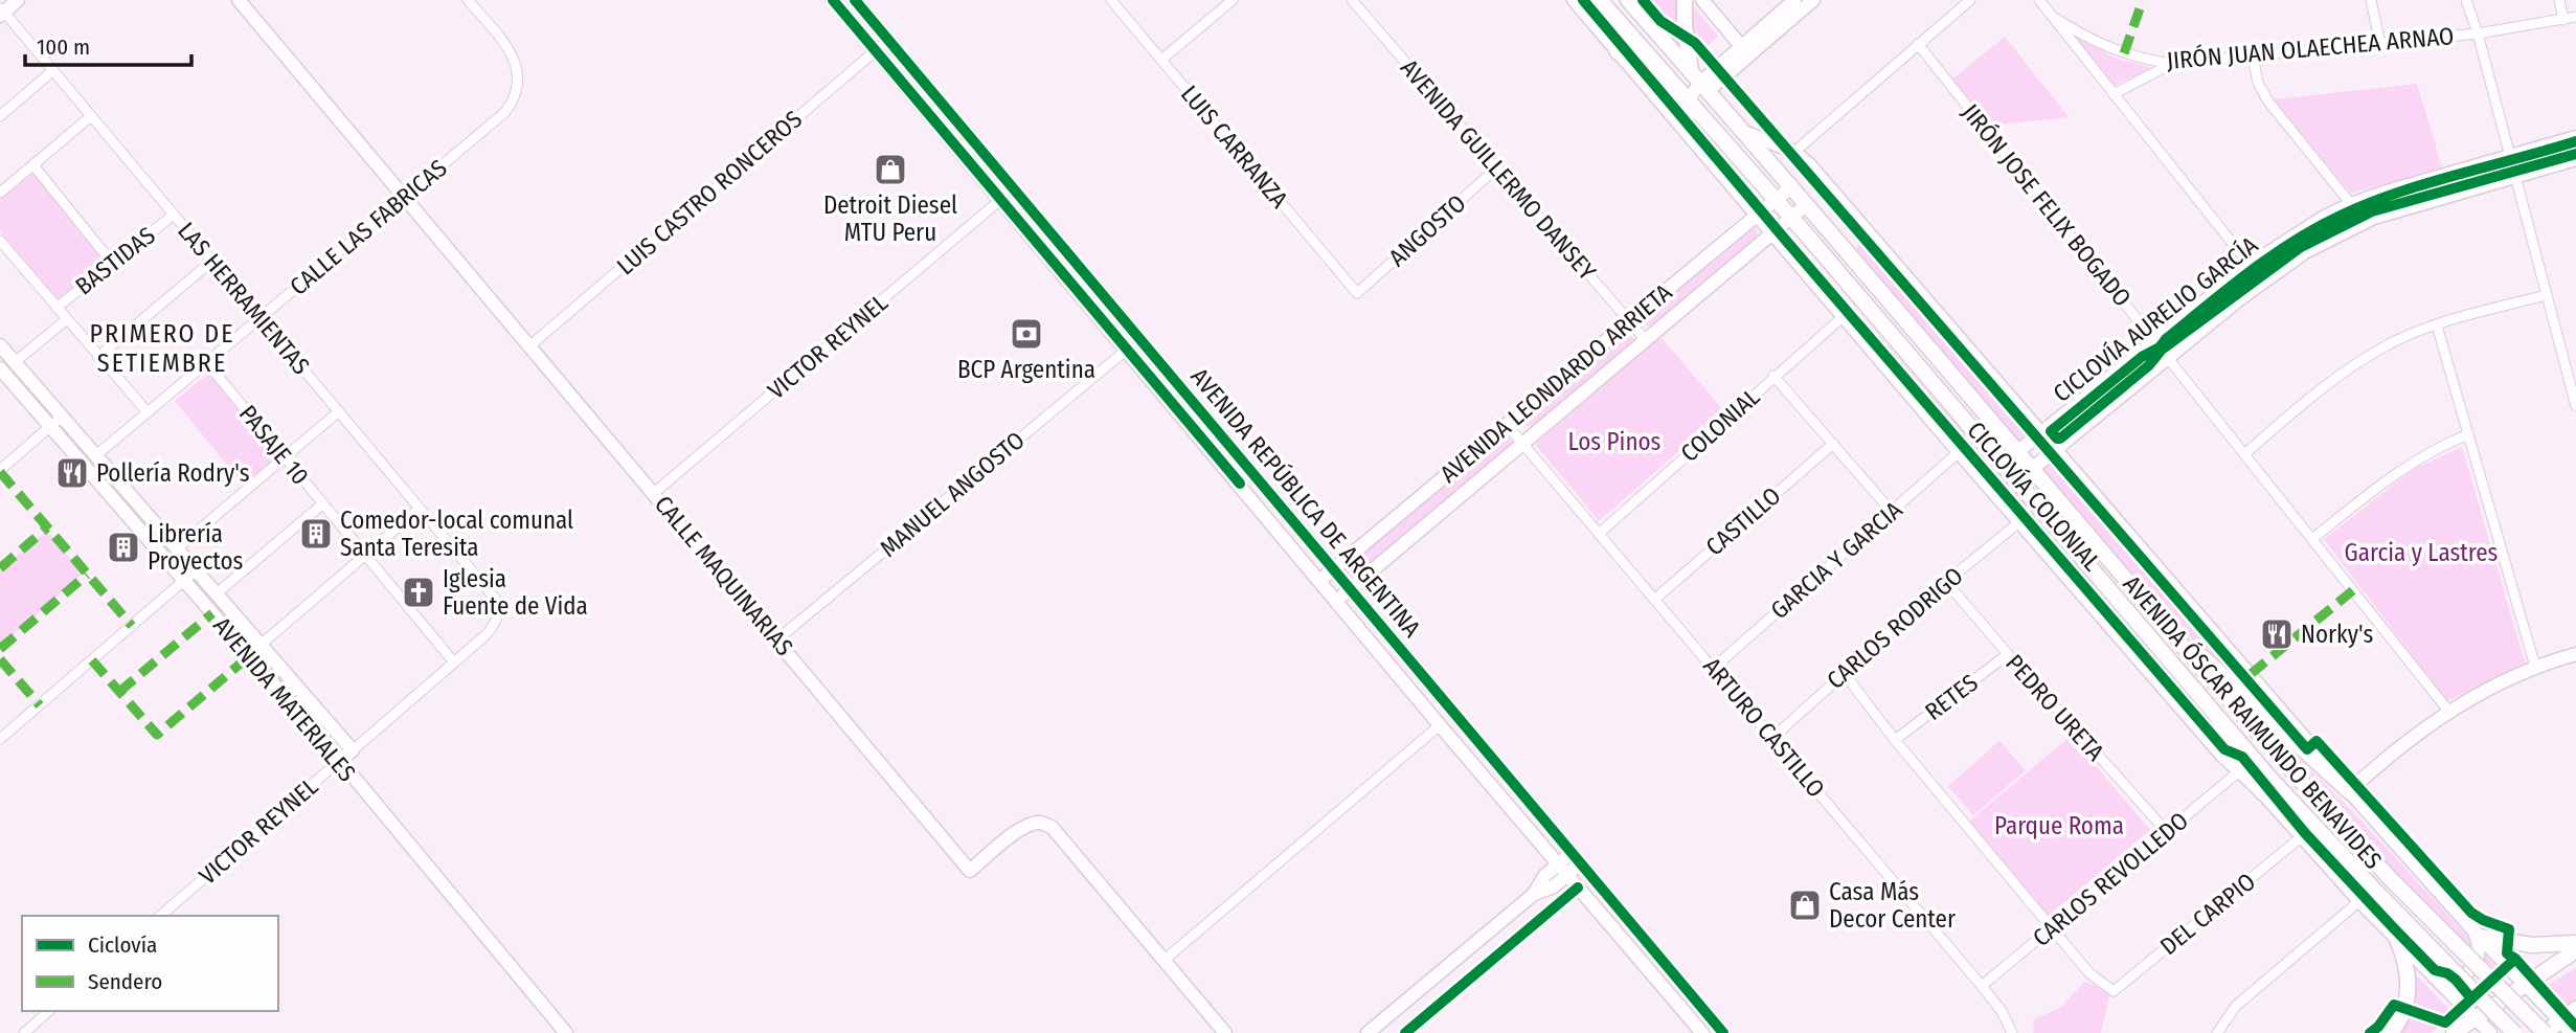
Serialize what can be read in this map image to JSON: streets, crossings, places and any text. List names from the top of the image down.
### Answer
{
  "streets": {
    "main road": [
      "VICTOR REYNEL",
      "AVENIDA LEONDARDO ARRIETA",
      "AVENIDA REPÚBLICA DE ARGENTINA",
      "CALLE MAQUINARIAS",
      "AVENIDA MATERIALES",
      "AVENIDA ÓSCAR RAIMUNDO BENAVIDES"
    ],
    "street": [
      "JIRÓN JUAN OLAECHEA ARNAO",
      "LUIS CARRANZA",
      "AVENIDA GUILLERMO DANSEY",
      "LUIS CASTRO RONCEROS",
      "JIRÓN JOSE FELIX BOGADO",
      "CALLE LAS FABRICAS",
      "ANGOSTO",
      "BASTIDAS",
      "LAS HERRAMIENTAS",
      "COLONIAL",
      "PASAJE 10",
      "MANUEL ANGOSTO",
      "CASTILLO",
      "GARCIA Y GARCIA",
      "CARLOS RODRIGO",
      "RETES",
      "PEDRO URETA",
      "ARTURO CASTILLO",
      "CARLOS REVOLLEDO",
      "DEL CARPIO"
    ],
    "cycle path": ["CICLOVÍA AURELIO GARCÍA", "CICLOVÍA COLONIAL"]
  },
  "crossings": [
    ["LUIS CARRANZA", "ANGOSTO"],
    ["AVENIDA GUILLERMO DANSEY", "ANGOSTO"],
    ["AVENIDA GUILLERMO DANSEY", "AVENIDA LEONDARDO ARRIETA"],
    ["LUIS CASTRO RONCEROS", "AVENIDA REPÚBLICA DE ARGENTINA"],
    ["LUIS CASTRO RONCEROS", "CALLE MAQUINARIAS"],
    ["CALLE LAS FABRICAS", "LAS HERRAMIENTAS"],
    ["CALLE LAS FABRICAS", "PASAJE 10"],
    ["CALLE LAS FABRICAS", "CALLE MAQUINARIAS"],
    ["CALLE LAS FABRICAS", "AVENIDA MATERIALES"],
    ["BASTIDAS", "LAS HERRAMIENTAS"],
    ["LAS HERRAMIENTAS", "VICTOR REYNEL"],
    ["VICTOR REYNEL", "PASAJE 10"],
    ["VICTOR REYNEL", "AVENIDA REPÚBLICA DE ARGENTINA"],
    ["VICTOR REYNEL", "CALLE MAQUINARIAS"],
    ["VICTOR REYNEL", "AVENIDA MATERIALES"],
    ["AVENIDA LEONDARDO ARRIETA", "AVENIDA REPÚBLICA DE ARGENTINA"],
    ["AVENIDA LEONDARDO ARRIETA", "AVENIDA ÓSCAR RAIMUNDO BENAVIDES"],
    ["AVENIDA LEONDARDO ARRIETA", "ARTURO CASTILLO"],
    ["COLONIAL", "AVENIDA ÓSCAR RAIMUNDO BENAVIDES"],
    ["COLONIAL", "ARTURO CASTILLO"],
    ["MANUEL ANGOSTO", "AVENIDA REPÚBLICA DE ARGENTINA"],
    ["MANUEL ANGOSTO", "CALLE MAQUINARIAS"],
    ["CASTILLO", "ARTURO CASTILLO"],
    ["GARCIA Y GARCIA", "AVENIDA ÓSCAR RAIMUNDO BENAVIDES"],
    ["GARCIA Y GARCIA", "ARTURO CASTILLO"],
    ["CARLOS RODRIGO", "PEDRO URETA"],
    ["CARLOS RODRIGO", "AVENIDA ÓSCAR RAIMUNDO BENAVIDES"],
    ["CARLOS RODRIGO", "ARTURO CASTILLO"],
    ["RETES", "PEDRO URETA"],
    ["PEDRO URETA", "CARLOS REVOLLEDO"],
    ["AVENIDA ÓSCAR RAIMUNDO BENAVIDES", "CARLOS REVOLLEDO"],
    ["AVENIDA ÓSCAR RAIMUNDO BENAVIDES", "DEL CARPIO"],
    ["ARTURO CASTILLO", "CARLOS REVOLLEDO"],
    ["CARLOS REVOLLEDO", "DEL CARPIO"]
  ],
  "districts": ["PRIMERO DE SETIEMBRE"],
  "parks": ["Los Pinos", "Garcia y Lastres", "Parque Roma"],
  "places": {
    "shop": ["Detroit Diesel MTU Peru", "Casa Más Decor Center"],
    "bank": ["BCP Argentina"],
    "restaurant": ["Pollería Rodry's", "Norky's"],
    "building": ["Comedor-local comunal Santa Teresita", "Librería Proyectos"],
    "church": ["Iglesia Fuente de Vida"]
  },
  "legend": ["Ciclovía", "Sendero"],
  "scale_bar": "100 m"
}
